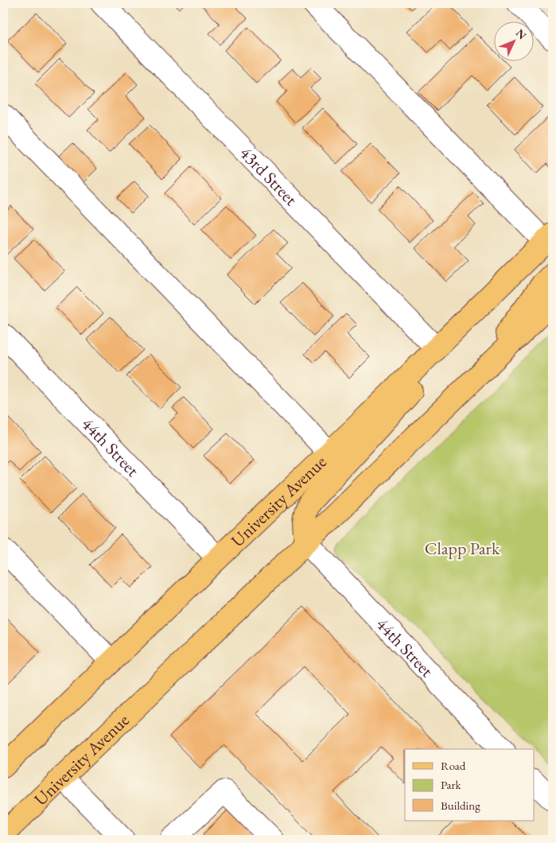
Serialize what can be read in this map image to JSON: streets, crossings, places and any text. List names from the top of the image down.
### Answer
{
  "streets": {
    "main road": ["University Avenue"],
    "street": ["43rd Street", "44th Street"]
  },
  "crossings": [
    ["43rd Street", "University Avenue"],
    ["44th Street", "University Avenue"]
  ],
  "parks": ["Clapp Park"],
  "legend": ["Road", "Park", "Building"],
  "north": "top right"
}
